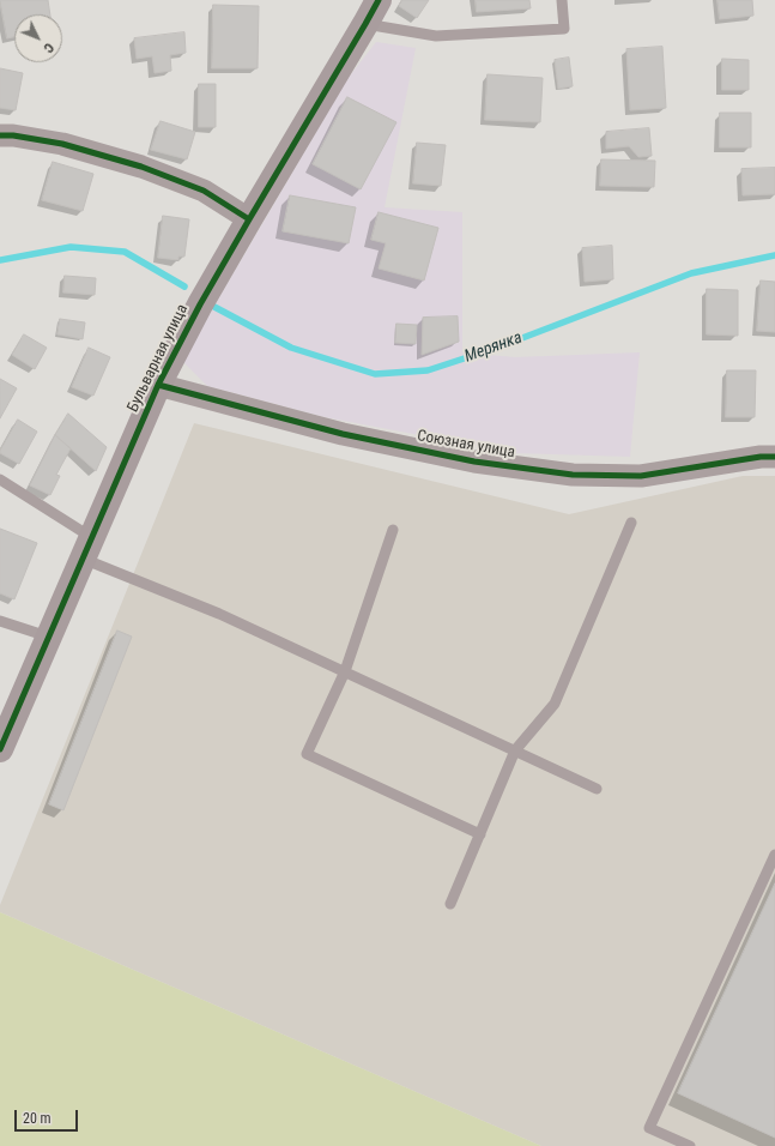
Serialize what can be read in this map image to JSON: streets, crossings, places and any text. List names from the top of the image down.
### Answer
{
  "streets": {
    "street": ["Бульварная улица", "Союзная улица"]
  },
  "crossings": [
    ["Бульварная улица", "Союзная улица"]
  ],
  "water": ["Мерянка"],
  "scale_bar": "20 m",
  "north": "bottom right"
}
